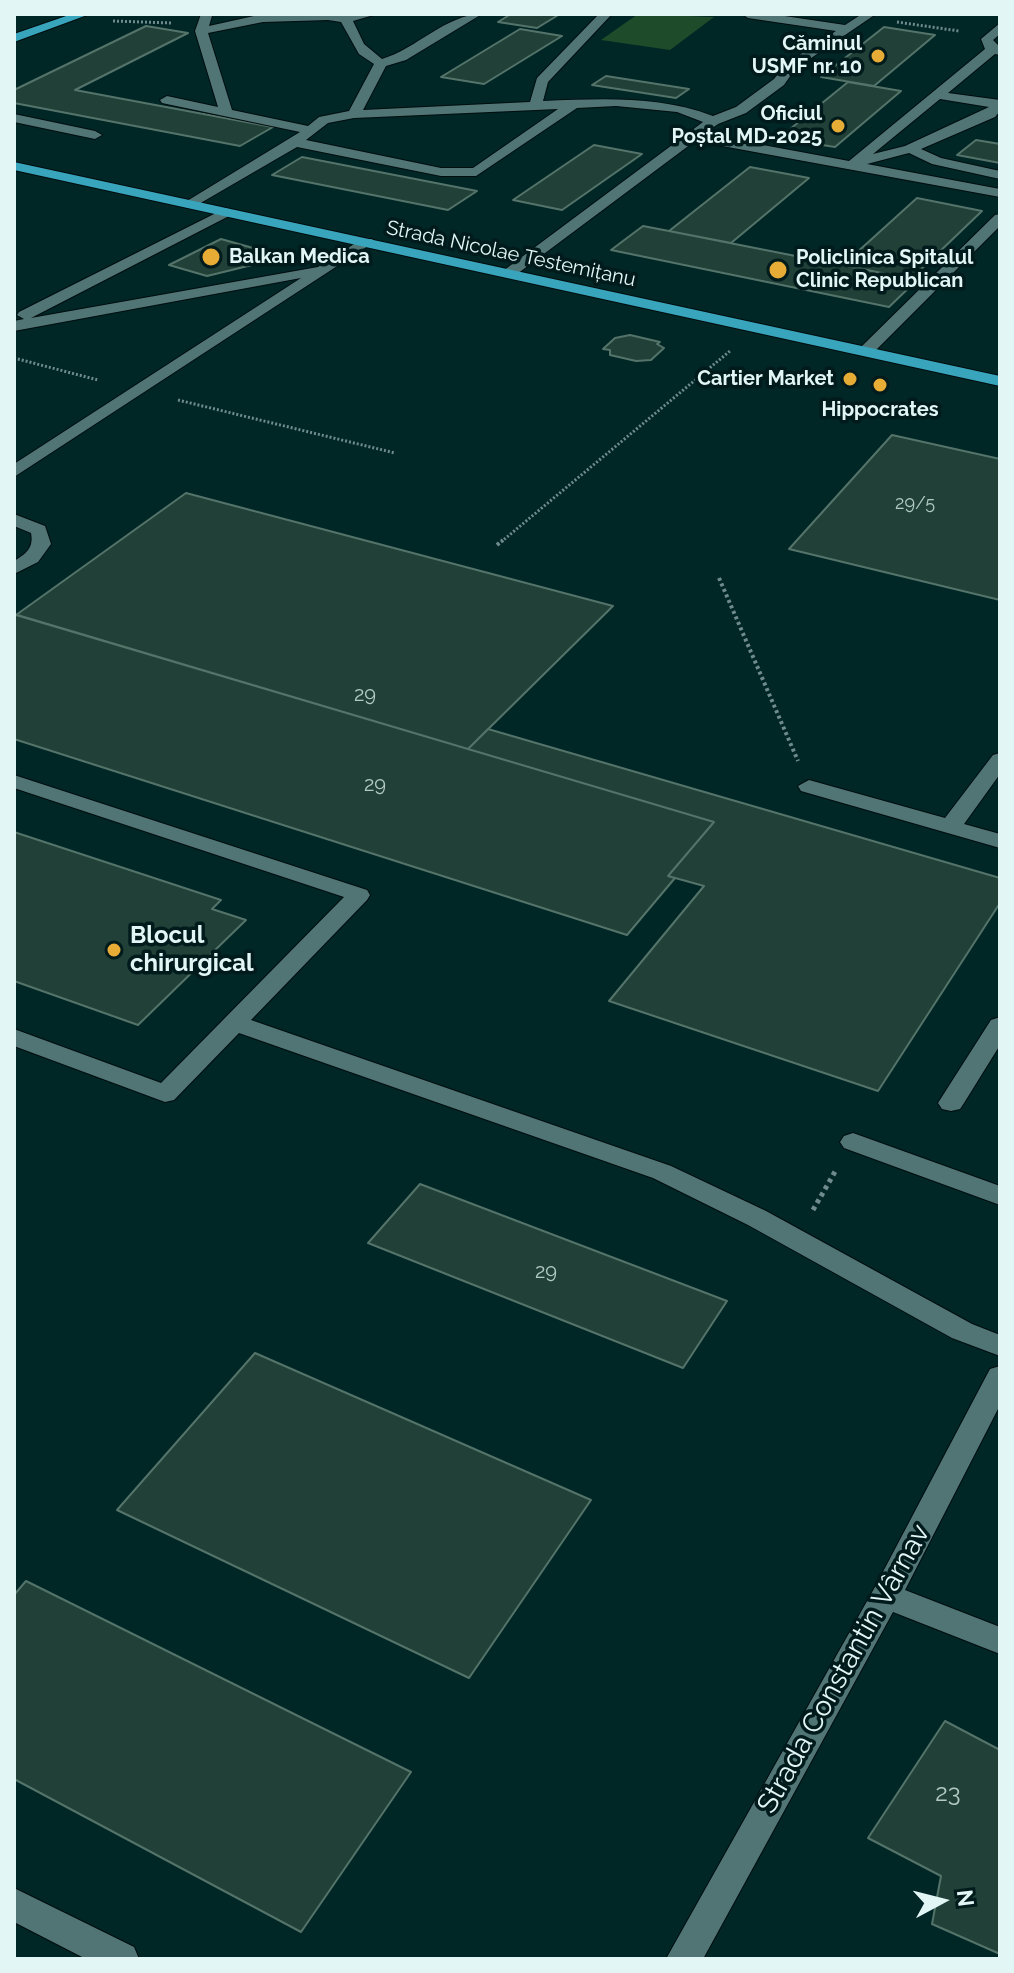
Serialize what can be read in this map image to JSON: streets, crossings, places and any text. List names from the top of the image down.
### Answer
{
  "streets": {
    "main road": ["Strada Nicolae Testemițanu"],
    "street": ["Strada Constantin Vârnav"]
  },
  "places": [
    "Căminul USMF nr. 10",
    "Oficiul Poștal MD-2025",
    "Balkan Medica",
    "Policlinica Spitalul Clinic Republican",
    "Cartier Market",
    "Hippocrates",
    "Blocul chirurgical"
  ],
  "house_numbers": [
    "29/5",
    "29",
    "29",
    "29",
    "23"
  ],
  "north": "right"
}
